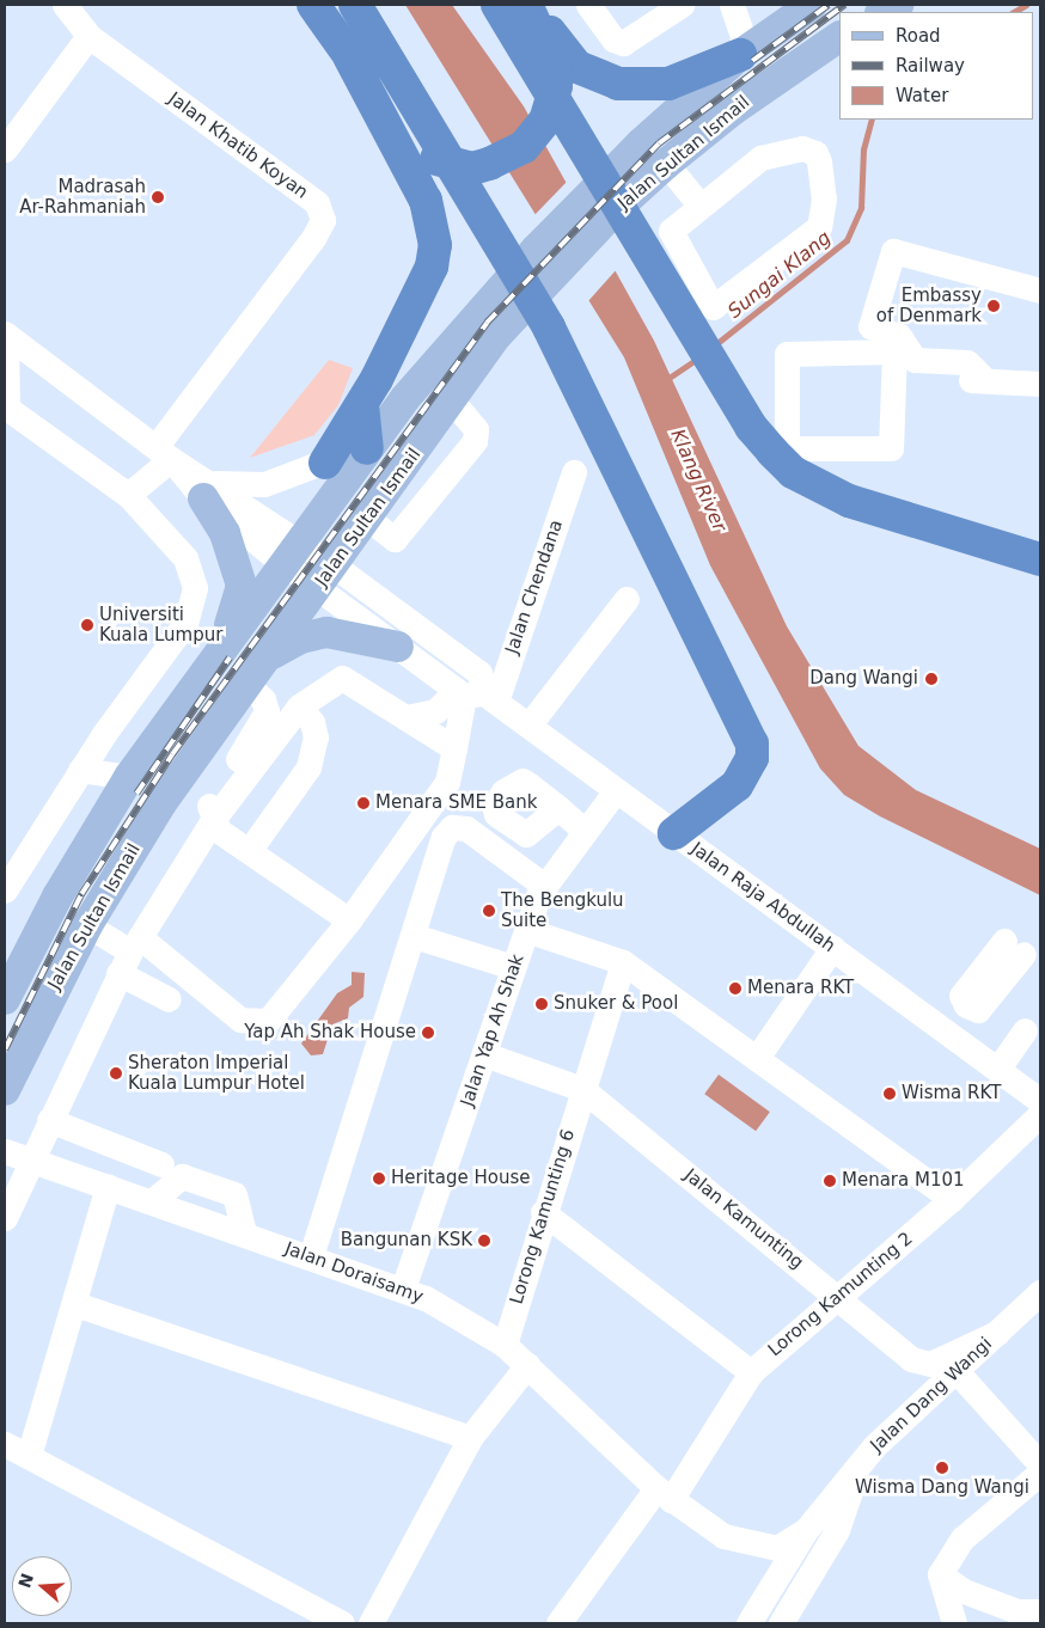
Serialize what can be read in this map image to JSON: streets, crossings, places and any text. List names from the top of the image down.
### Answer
{
  "streets": {
    "main road": ["Jalan Sultan Ismail"],
    "street": [
      "Jalan Khatib Koyan",
      "Jalan Chendana",
      "Jalan Raja Abdullah",
      "Jalan Yap Ah Shak",
      "Lorong Kamunting 6",
      "Jalan Kamunting",
      "Jalan Doraisamy",
      "Lorong Kamunting 2",
      "Jalan Dang Wangi"
    ]
  },
  "crossings": [
    ["Jalan Khatib Koyan", "Jalan Raja Abdullah"],
    ["Jalan Sultan Ismail", "Jalan Raja Abdullah"],
    ["Jalan Chendana", "Jalan Raja Abdullah"],
    ["Jalan Raja Abdullah", "Jalan Yap Ah Shak"],
    ["Jalan Yap Ah Shak", "Jalan Kamunting"],
    ["Jalan Yap Ah Shak", "Jalan Doraisamy"],
    ["Lorong Kamunting 6", "Jalan Kamunting"],
    ["Lorong Kamunting 6", "Jalan Doraisamy"],
    ["Jalan Kamunting", "Lorong Kamunting 2"],
    ["Jalan Kamunting", "Jalan Dang Wangi"],
    ["Jalan Doraisamy", "Lorong Kamunting 2"],
    ["Jalan Doraisamy", "Jalan Dang Wangi"]
  ],
  "water": ["Sungai Klang", "Klang River"],
  "places": [
    "Madrasah Ar-Rahmaniah",
    "Embassy of Denmark",
    "Universiti Kuala Lumpur",
    "Dang Wangi",
    "Menara SME Bank",
    "The Bengkulu Suite",
    "Menara RKT",
    "Snuker & Pool",
    "Yap Ah Shak House",
    "Sheraton Imperial Kuala Lumpur Hotel",
    "Wisma RKT",
    "Heritage House",
    "Menara M101",
    "Bangunan KSK",
    "Wisma Dang Wangi"
  ],
  "legend": ["Road", "Railway", "Water"],
  "north": "left"
}
